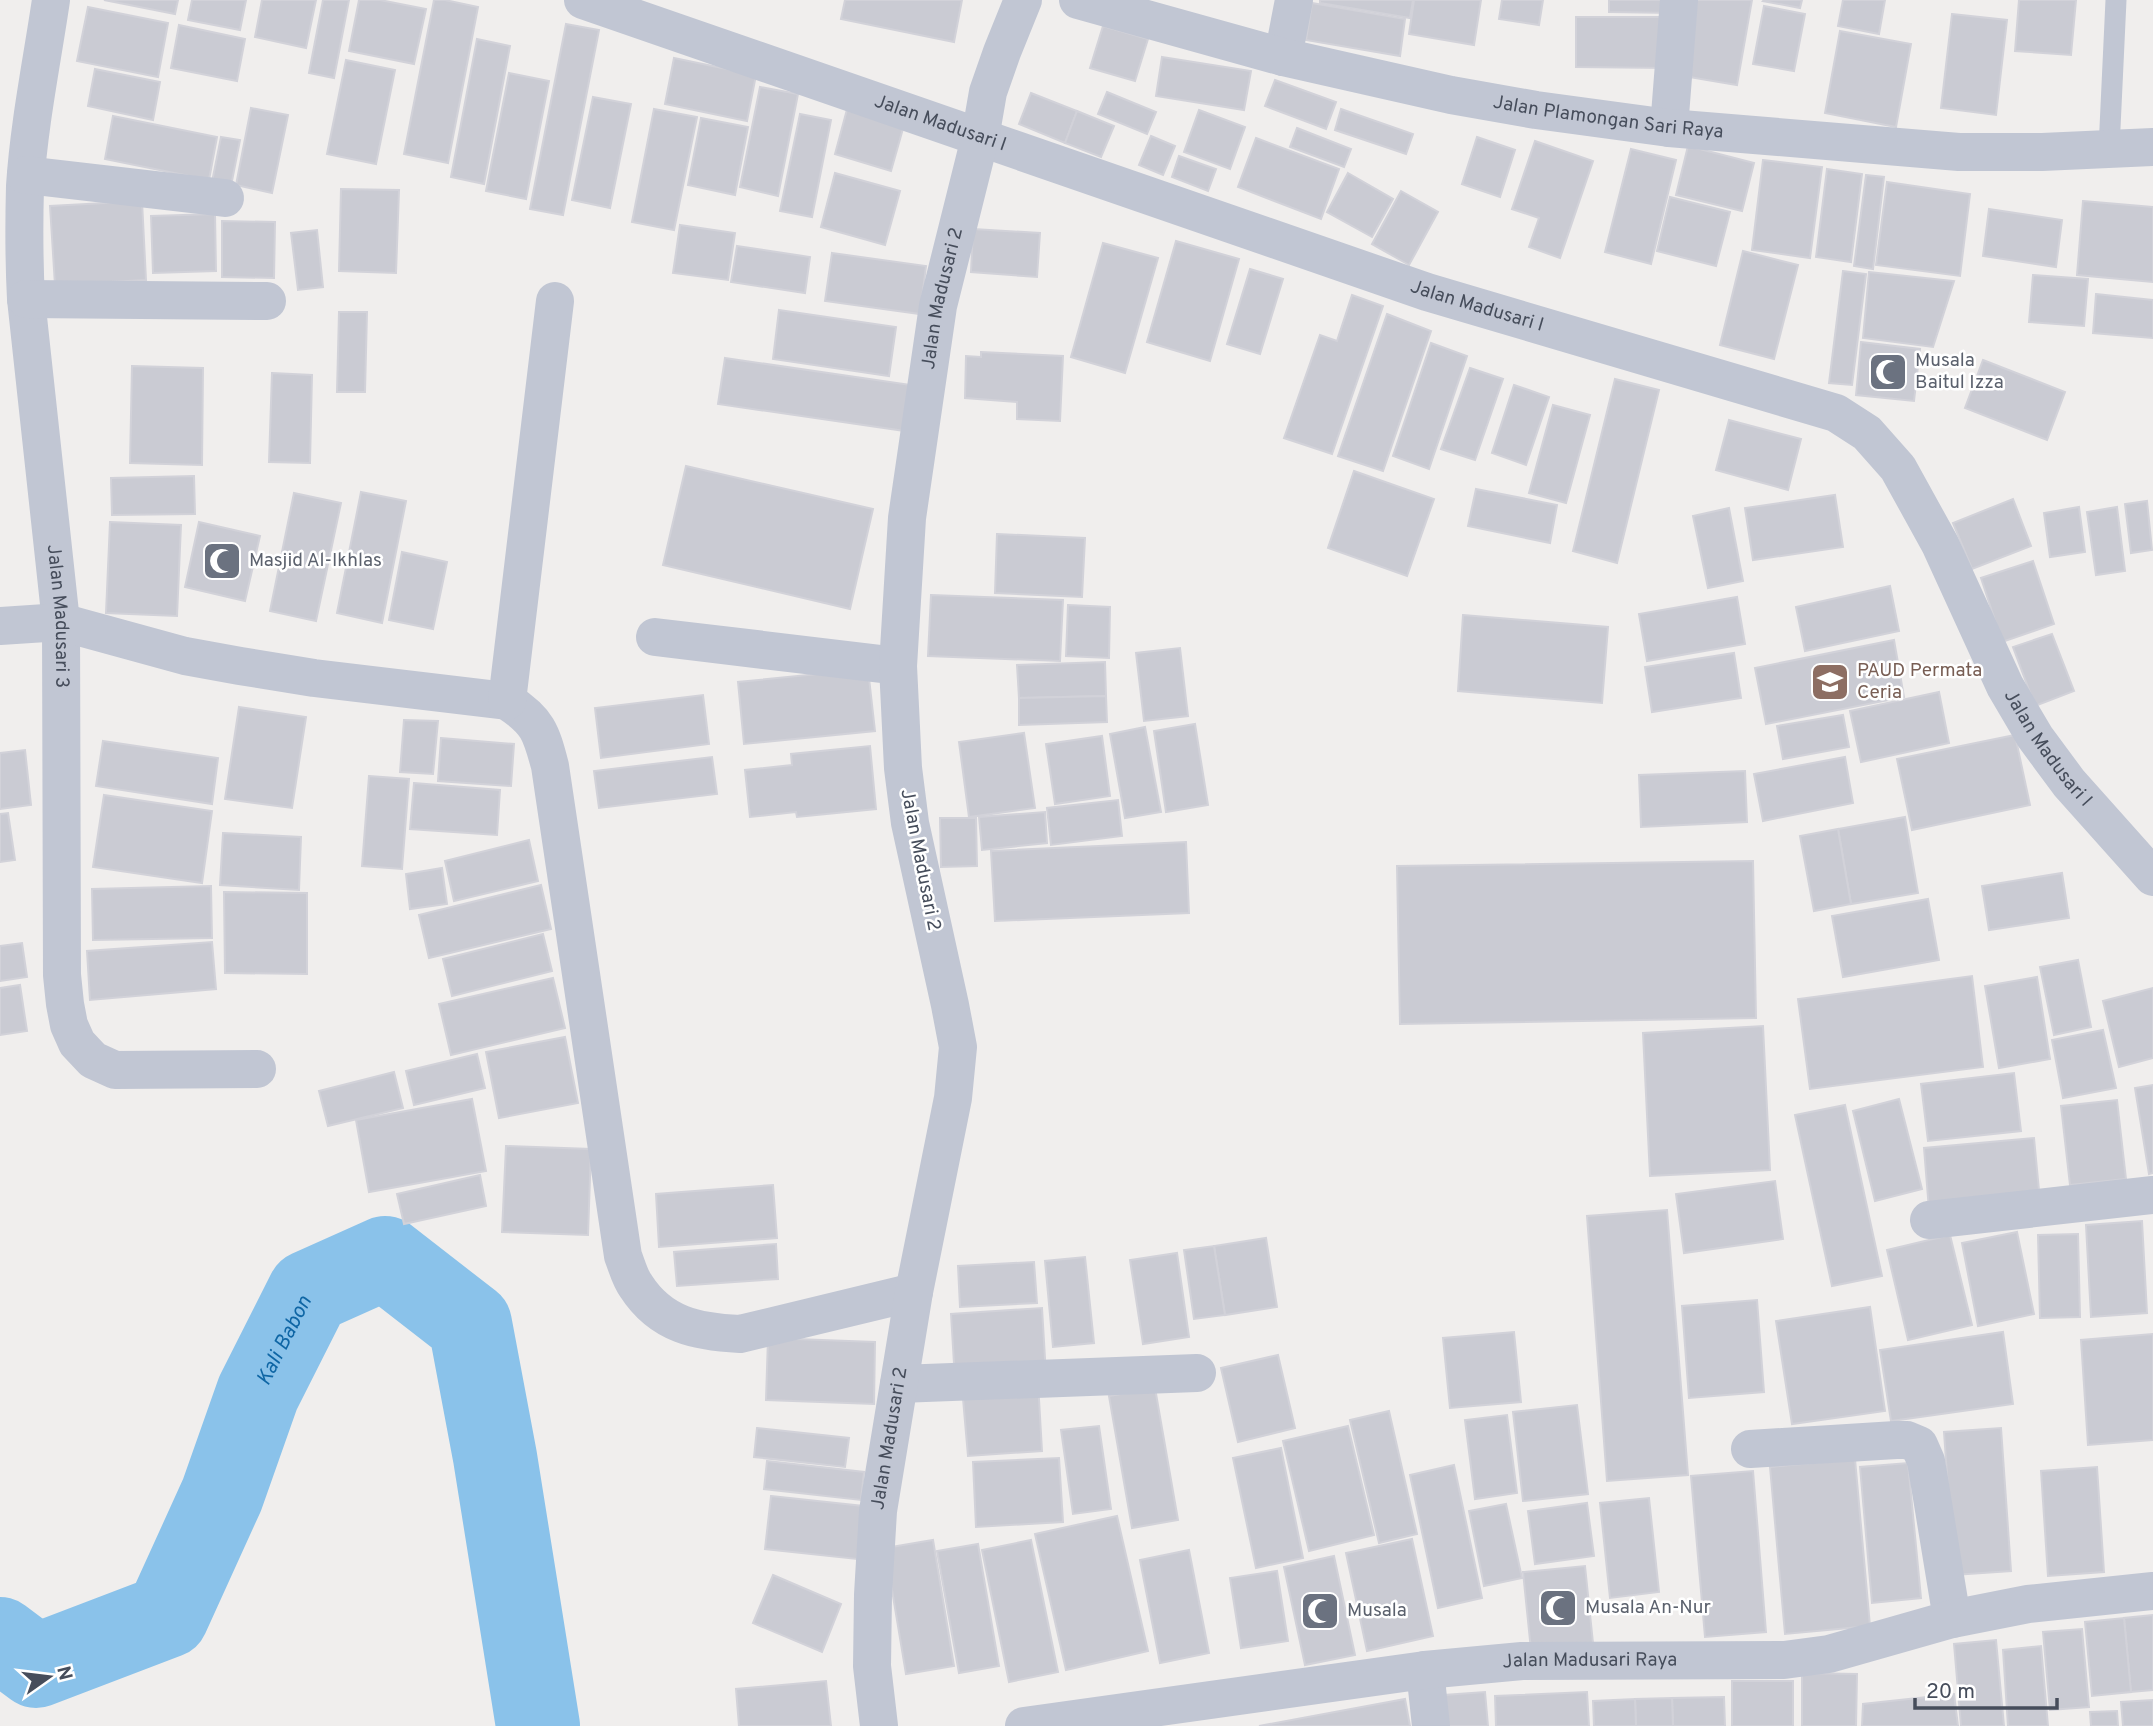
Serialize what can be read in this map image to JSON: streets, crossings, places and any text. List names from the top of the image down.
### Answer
{
  "streets": {
    "street": [
      "Jalan Plamongan Sari Raya",
      "Jalan Madusari I",
      "Jalan Madusari 2",
      "Jalan Madusari 3",
      "Jalan Madusari Raya"
    ]
  },
  "crossings": [
    ["Jalan Madusari I", "Jalan Madusari 2"]
  ],
  "water": ["Kali Babon"],
  "places": {
    "mosque": [
      "Musala Baitul Izza",
      "Masjid Al-Ikhlas",
      "Musala An-Nur",
      "Musala"
    ],
    "school or university": ["PAUD Permata Ceria"]
  },
  "scale_bar": "20 m",
  "north": "right"
}
